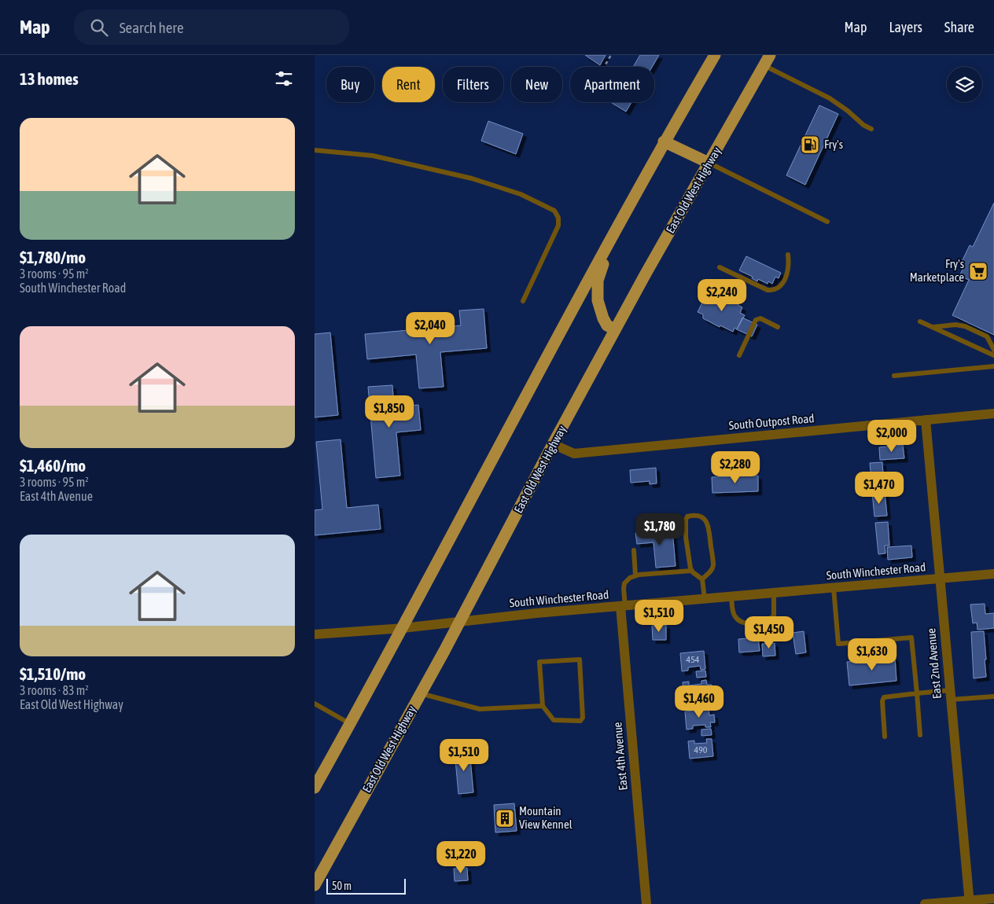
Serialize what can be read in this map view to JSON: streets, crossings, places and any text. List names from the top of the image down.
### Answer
{
  "streets": {
    "main road": ["East Old West Highway"],
    "street": [
      "South Outpost Road",
      "South Winchester Road",
      "East 2nd Avenue",
      "East 4th Avenue"
    ]
  },
  "crossings": [
    ["East Old West Highway", "South Outpost Road"],
    ["East Old West Highway", "South Winchester Road"],
    ["South Outpost Road", "East 2nd Avenue"],
    ["South Winchester Road", "East 2nd Avenue"],
    ["South Winchester Road", "East 4th Avenue"]
  ],
  "places": {
    "fuel station": ["Fry's"],
    "supermarket": ["Fry's Marketplace"],
    "building": ["Mountain View Kennel"]
  },
  "house_numbers": ["454", "490"],
  "scale_bar": "50 m",
  "page": {
    "header": "Map",
    "search": "Search here",
    "nav": ["Map", "Layers", "Share"],
    "heading": "13 homes",
    "chip": [
      "Buy",
      "Rent",
      "Filters",
      "New",
      "Apartment"
    ],
    "list": [
      {
        "name": "$1,780/mo",
        "note": "3 rooms · 95 m² · South Winchester Road"
      },
      {
        "name": "$1,460/mo",
        "note": "3 rooms · 95 m² · East 4th Avenue"
      },
      {
        "name": "$1,510/mo",
        "note": "3 rooms · 83 m² · East Old West Highway"
      }
    ],
    "price": [
      "$2,240",
      "$2,040",
      "$1,850",
      "$2,000",
      "$2,280",
      "$1,470",
      "$1,780",
      "$1,510",
      "$1,450",
      "$1,630",
      "$1,460",
      "$1,510",
      "$1,220"
    ],
    "scale": "50 m"
  }
}
